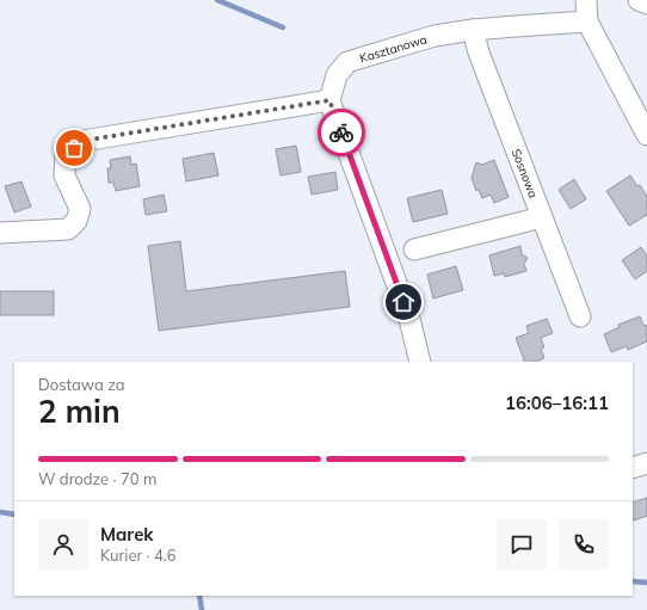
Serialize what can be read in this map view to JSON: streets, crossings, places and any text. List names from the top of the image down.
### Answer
{
  "streets": {
    "street": ["Kasztanowa", "Sosnowa"]
  },
  "crossings": [
    ["Kasztanowa", "Sosnowa"]
  ],
  "page": {
    "heading": ["2 min", "Dostawa za", "16:06–16:11"],
    "panel": ["Marek", "Kurier · 4.6"],
    "bar": "W drodze · 70 m"
  }
}
